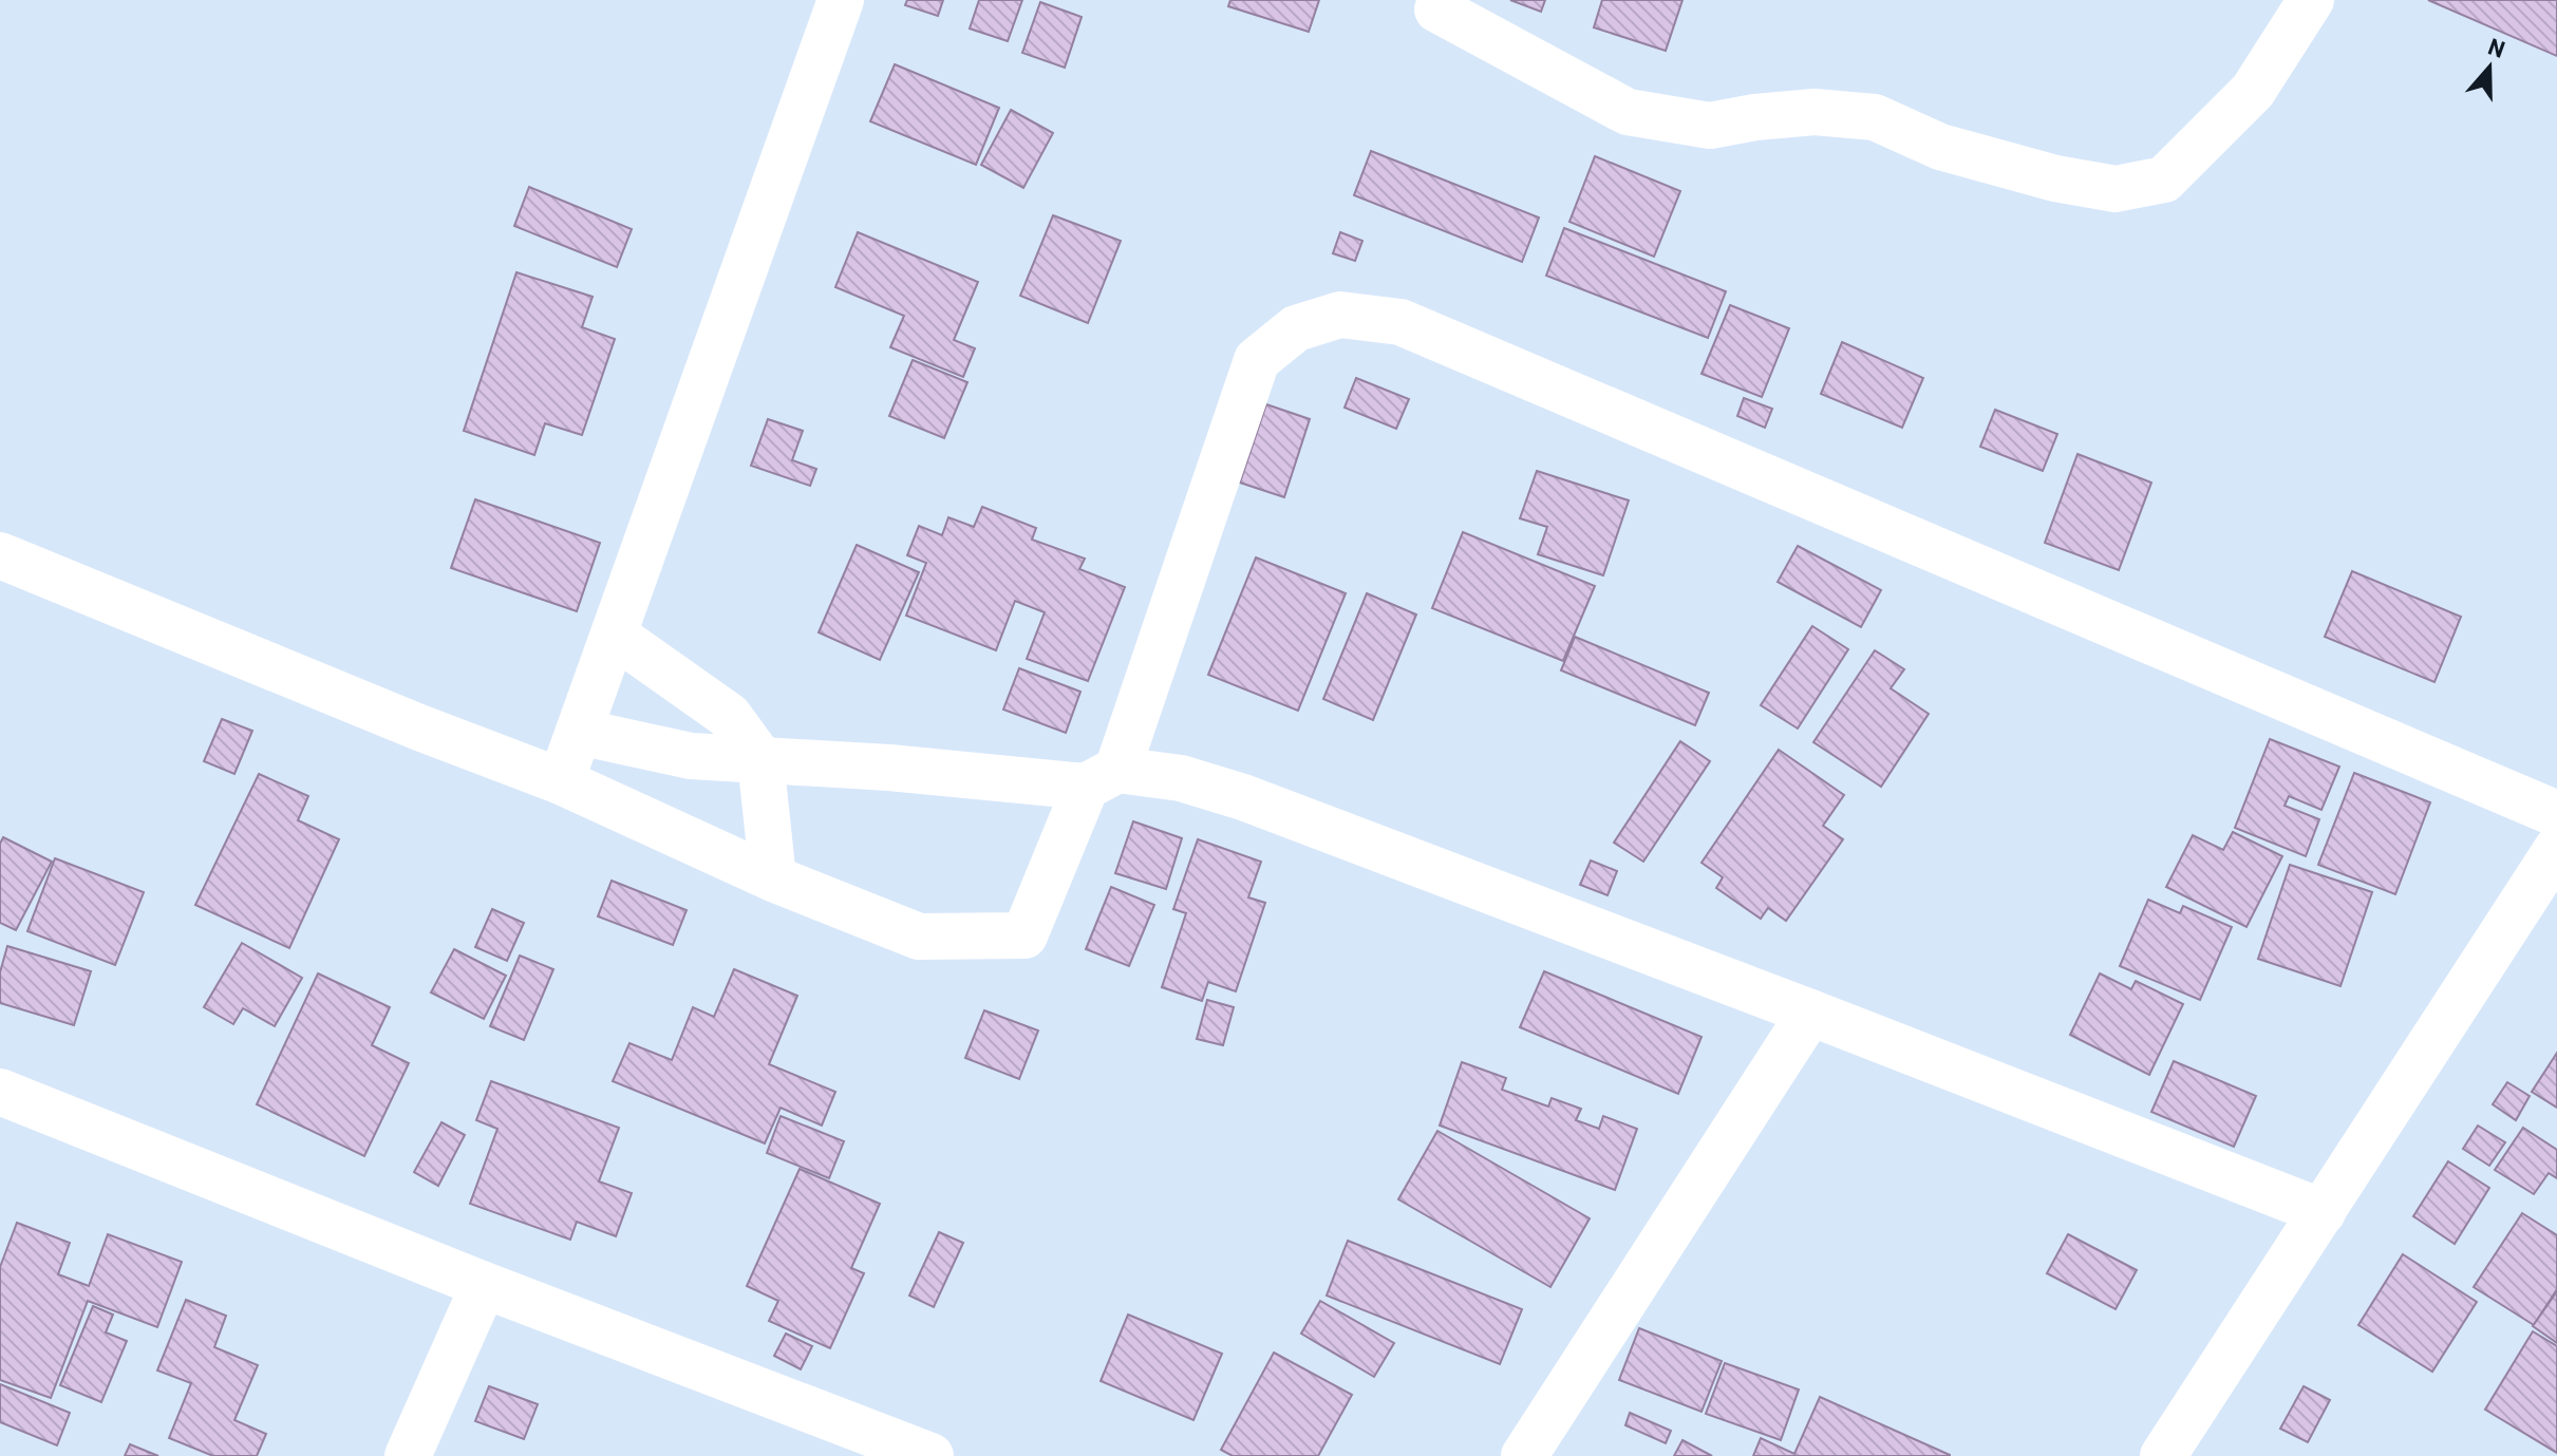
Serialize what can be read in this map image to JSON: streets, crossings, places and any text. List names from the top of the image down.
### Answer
{
  "north": "top"
}
